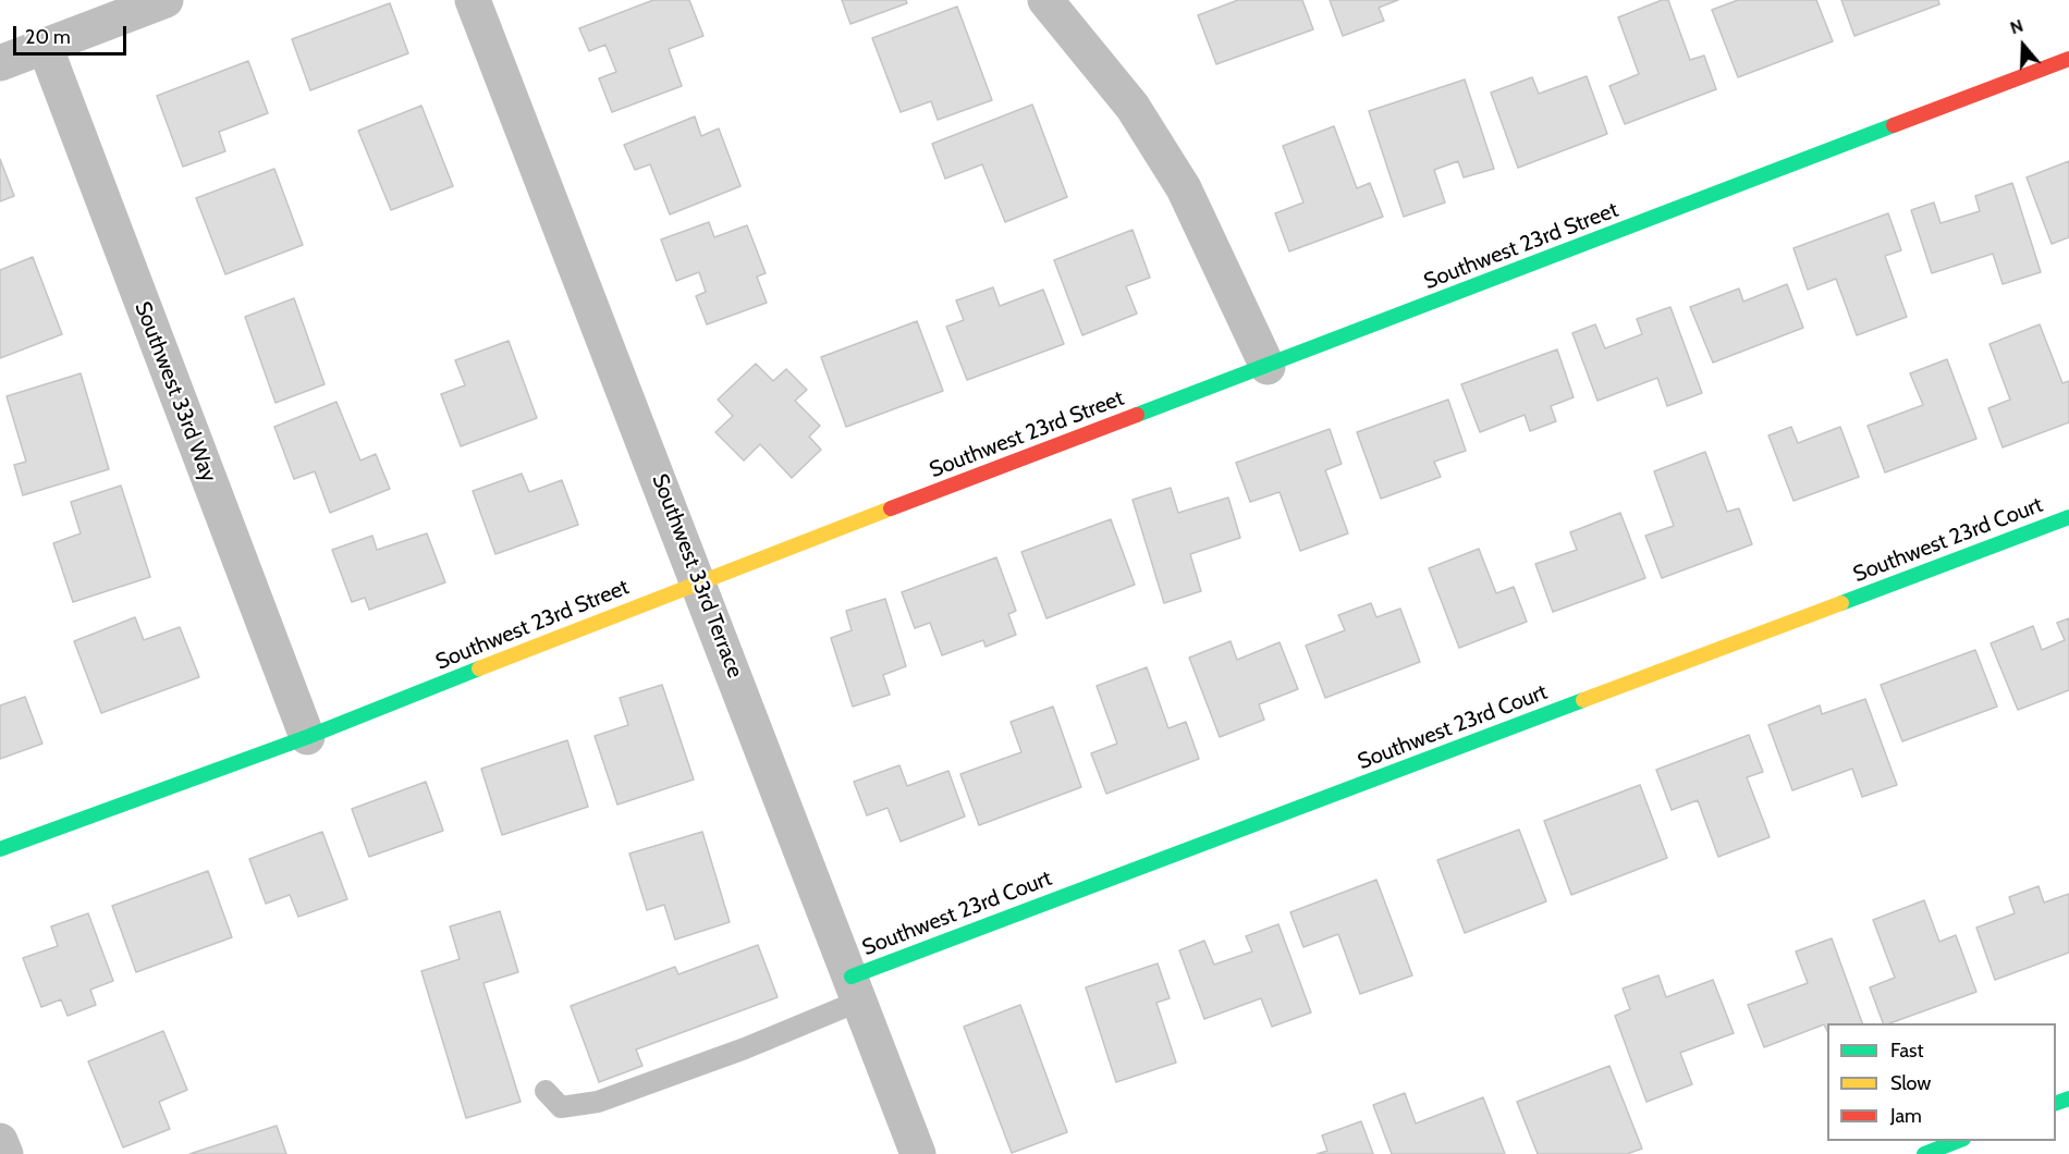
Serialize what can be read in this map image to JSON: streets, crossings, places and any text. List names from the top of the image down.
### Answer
{
  "streets": {
    "street": [
      "Southwest 23rd Street",
      "Southwest 33rd Way",
      "Southwest 23rd Court",
      "Southwest 33rd Terrace"
    ]
  },
  "crossings": [
    ["Southwest 23rd Street", "Southwest 33rd Way"],
    ["Southwest 23rd Street", "Southwest 33rd Terrace"],
    ["Southwest 23rd Court", "Southwest 33rd Terrace"]
  ],
  "legend": ["Fast", "Slow", "Jam"],
  "scale_bar": "20 m",
  "north": "top"
}
